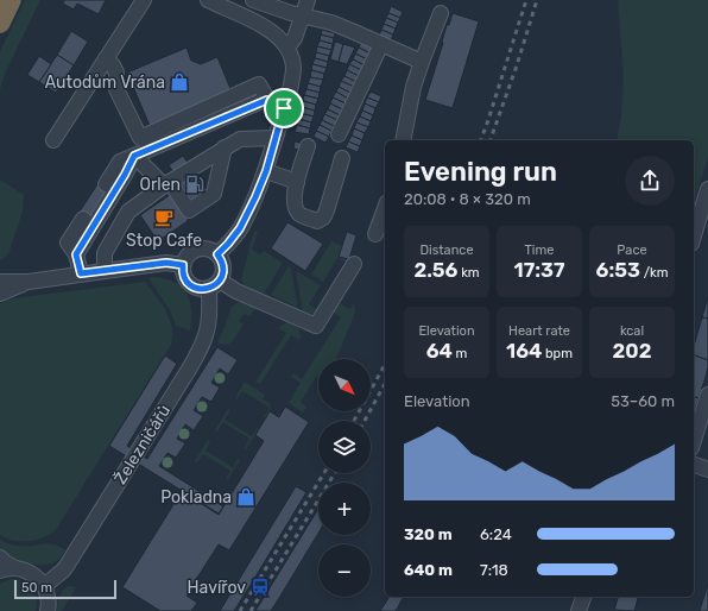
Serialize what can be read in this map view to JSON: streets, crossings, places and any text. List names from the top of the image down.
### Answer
{
  "streets": {
    "street": ["Železničářů"]
  },
  "places": {
    "shop": ["Autodům Vrána", "Pokladna"],
    "fuel station": ["Orlen"],
    "cafe": ["Stop Cafe"],
    "station": ["Havířov"]
  },
  "scale_bar": "50 m",
  "north": "bottom right",
  "page": {
    "heading": ["Evening run", "20:08 · 8 × 320 m"],
    "stats": [
      ["Distance", "2.56 km"],
      ["Time", "17:37"],
      ["Pace", "6:53 /km"],
      ["Elevation", "64 m"],
      ["Heart rate", "164 bpm"],
      ["kcal", "202"]
    ],
    "map_buttons": ["+", "−"],
    "chart": ["Elevation", "53–60 m"],
    "list": [
      {
        "name": "320 m",
        "note": "6:24"
      },
      {
        "name": "640 m",
        "note": "7:18"
      }
    ],
    "scale": "50 m"
  }
}
